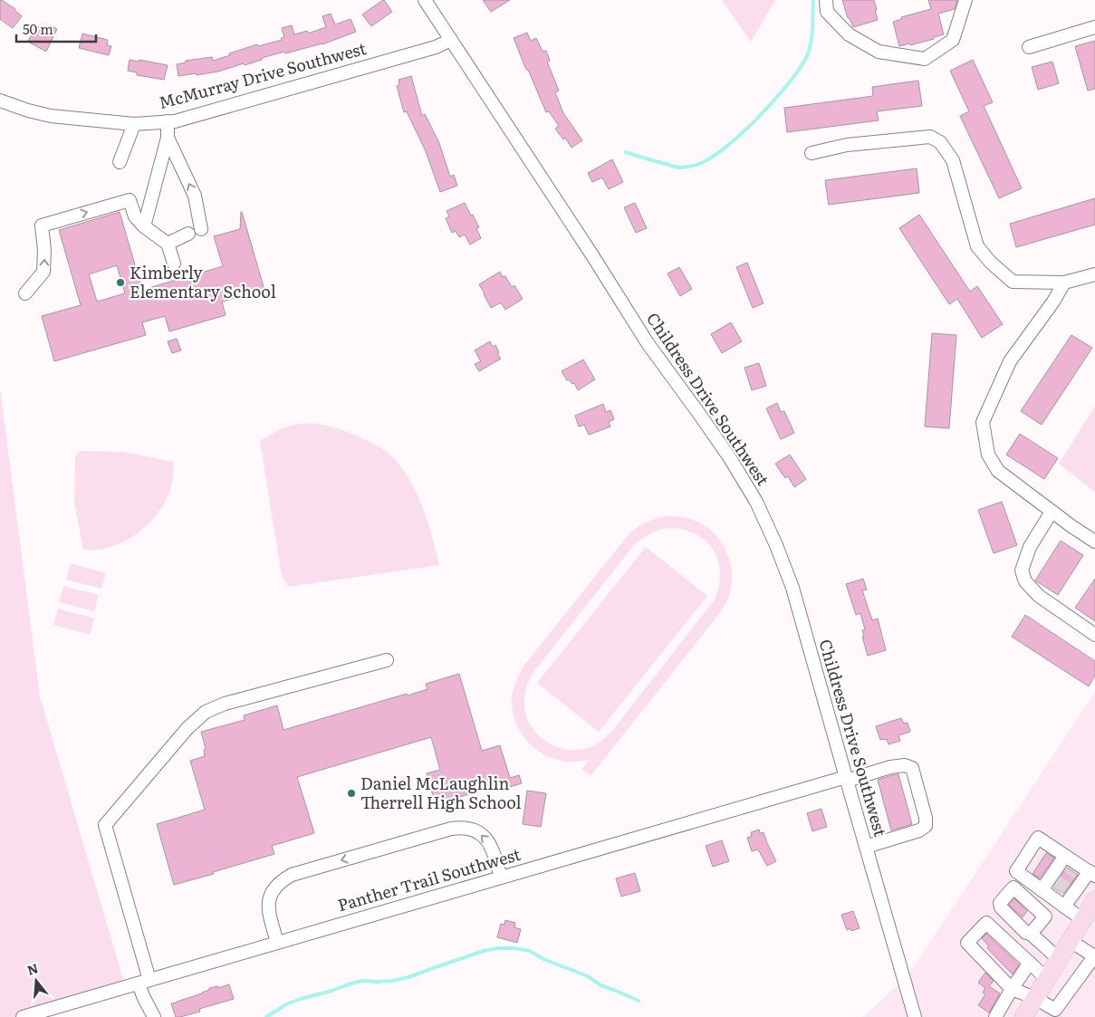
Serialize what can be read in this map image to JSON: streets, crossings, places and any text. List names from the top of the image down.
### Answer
{
  "streets": {
    "street": ["McMurray Drive Southwest", "Childress Drive Southwest", "Panther Trail Southwest"]
  },
  "crossings": [
    ["McMurray Drive Southwest", "Childress Drive Southwest"],
    ["Childress Drive Southwest", "Panther Trail Southwest"]
  ],
  "places": ["Kimberly Elementary School", "Daniel McLaughlin Therrell High School"],
  "scale_bar": "50 m",
  "north": "top"
}
